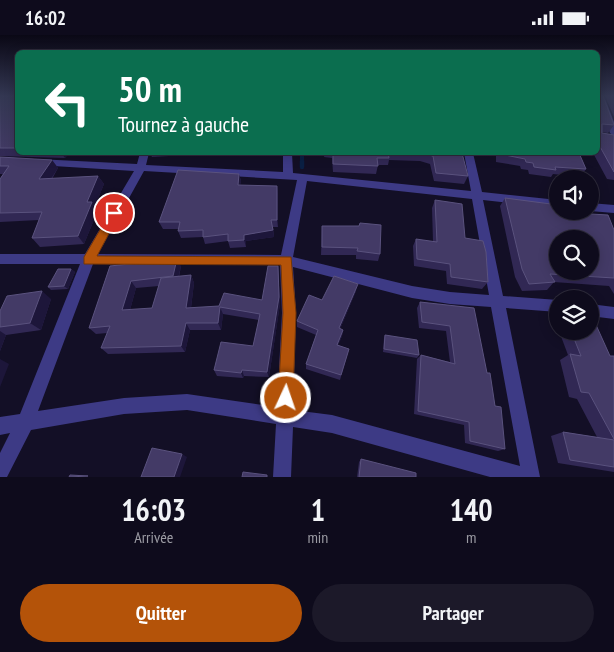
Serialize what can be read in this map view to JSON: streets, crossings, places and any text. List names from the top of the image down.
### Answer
{
  "page": {
    "status": "16:02",
    "turn": ["50 m", "Tournez à gauche"],
    "eta": [
      "16:03",
      "Arrivée",
      "1",
      "min",
      "140",
      "m"
    ],
    "buttons": ["Quitter", "Partager"]
  }
}
